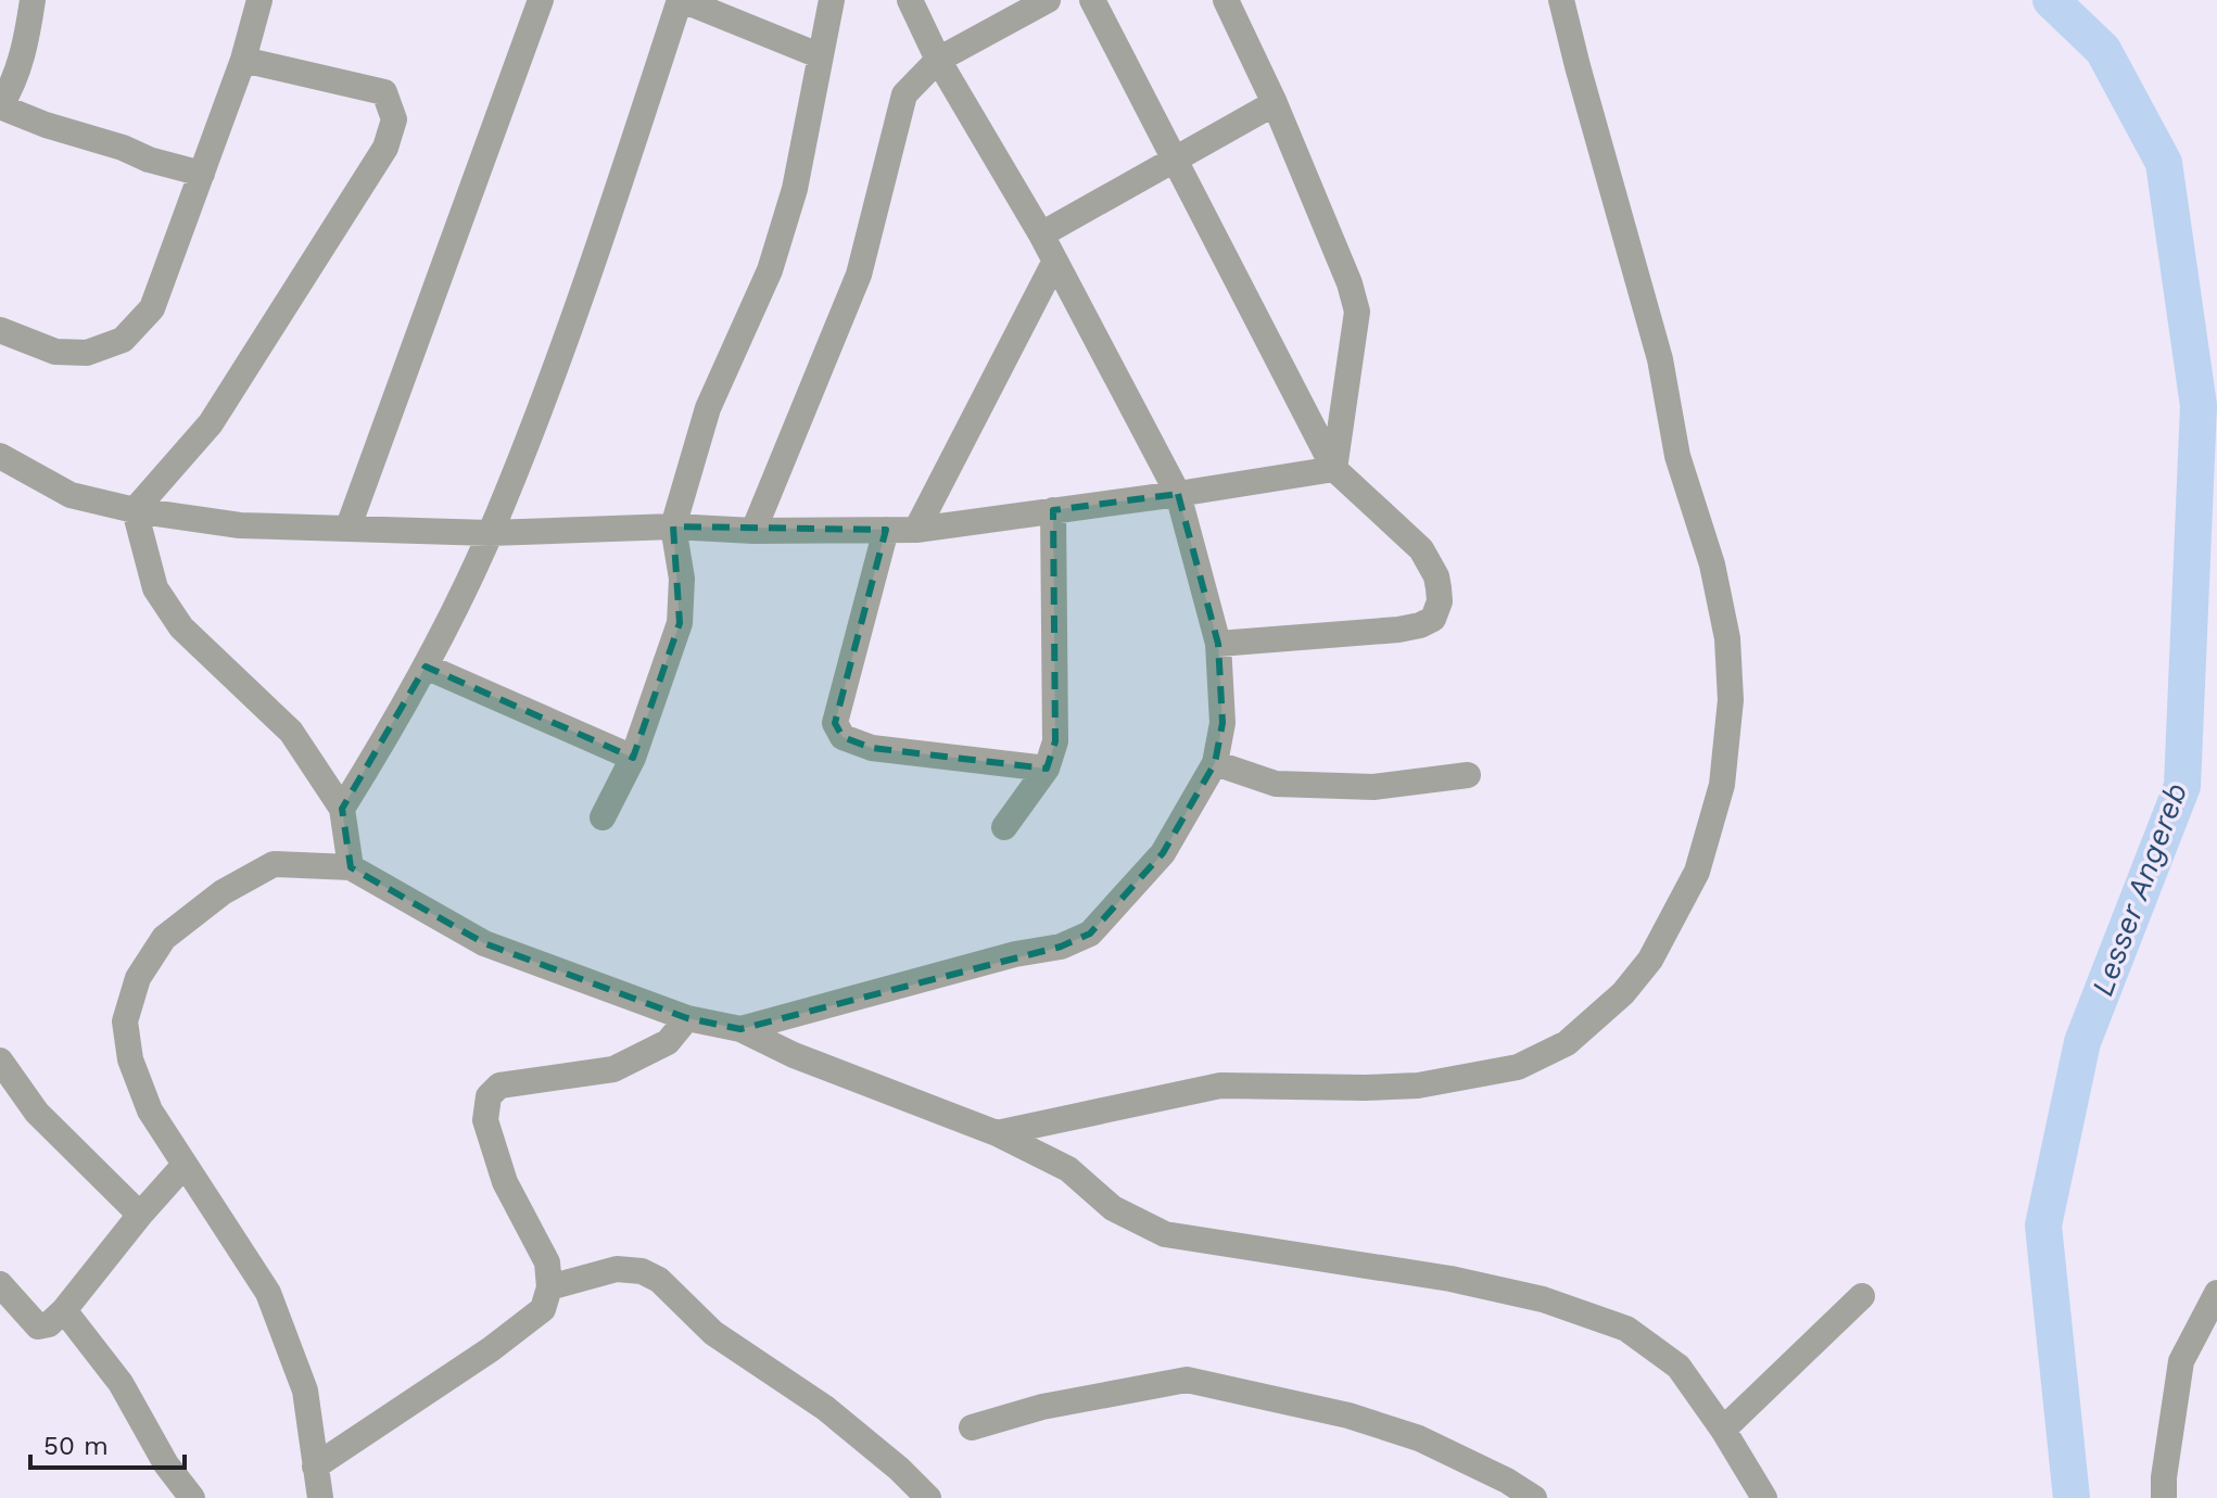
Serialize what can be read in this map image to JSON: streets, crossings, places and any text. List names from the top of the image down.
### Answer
{
  "water": ["Lesser Angereb"],
  "scale_bar": "50 m"
}
